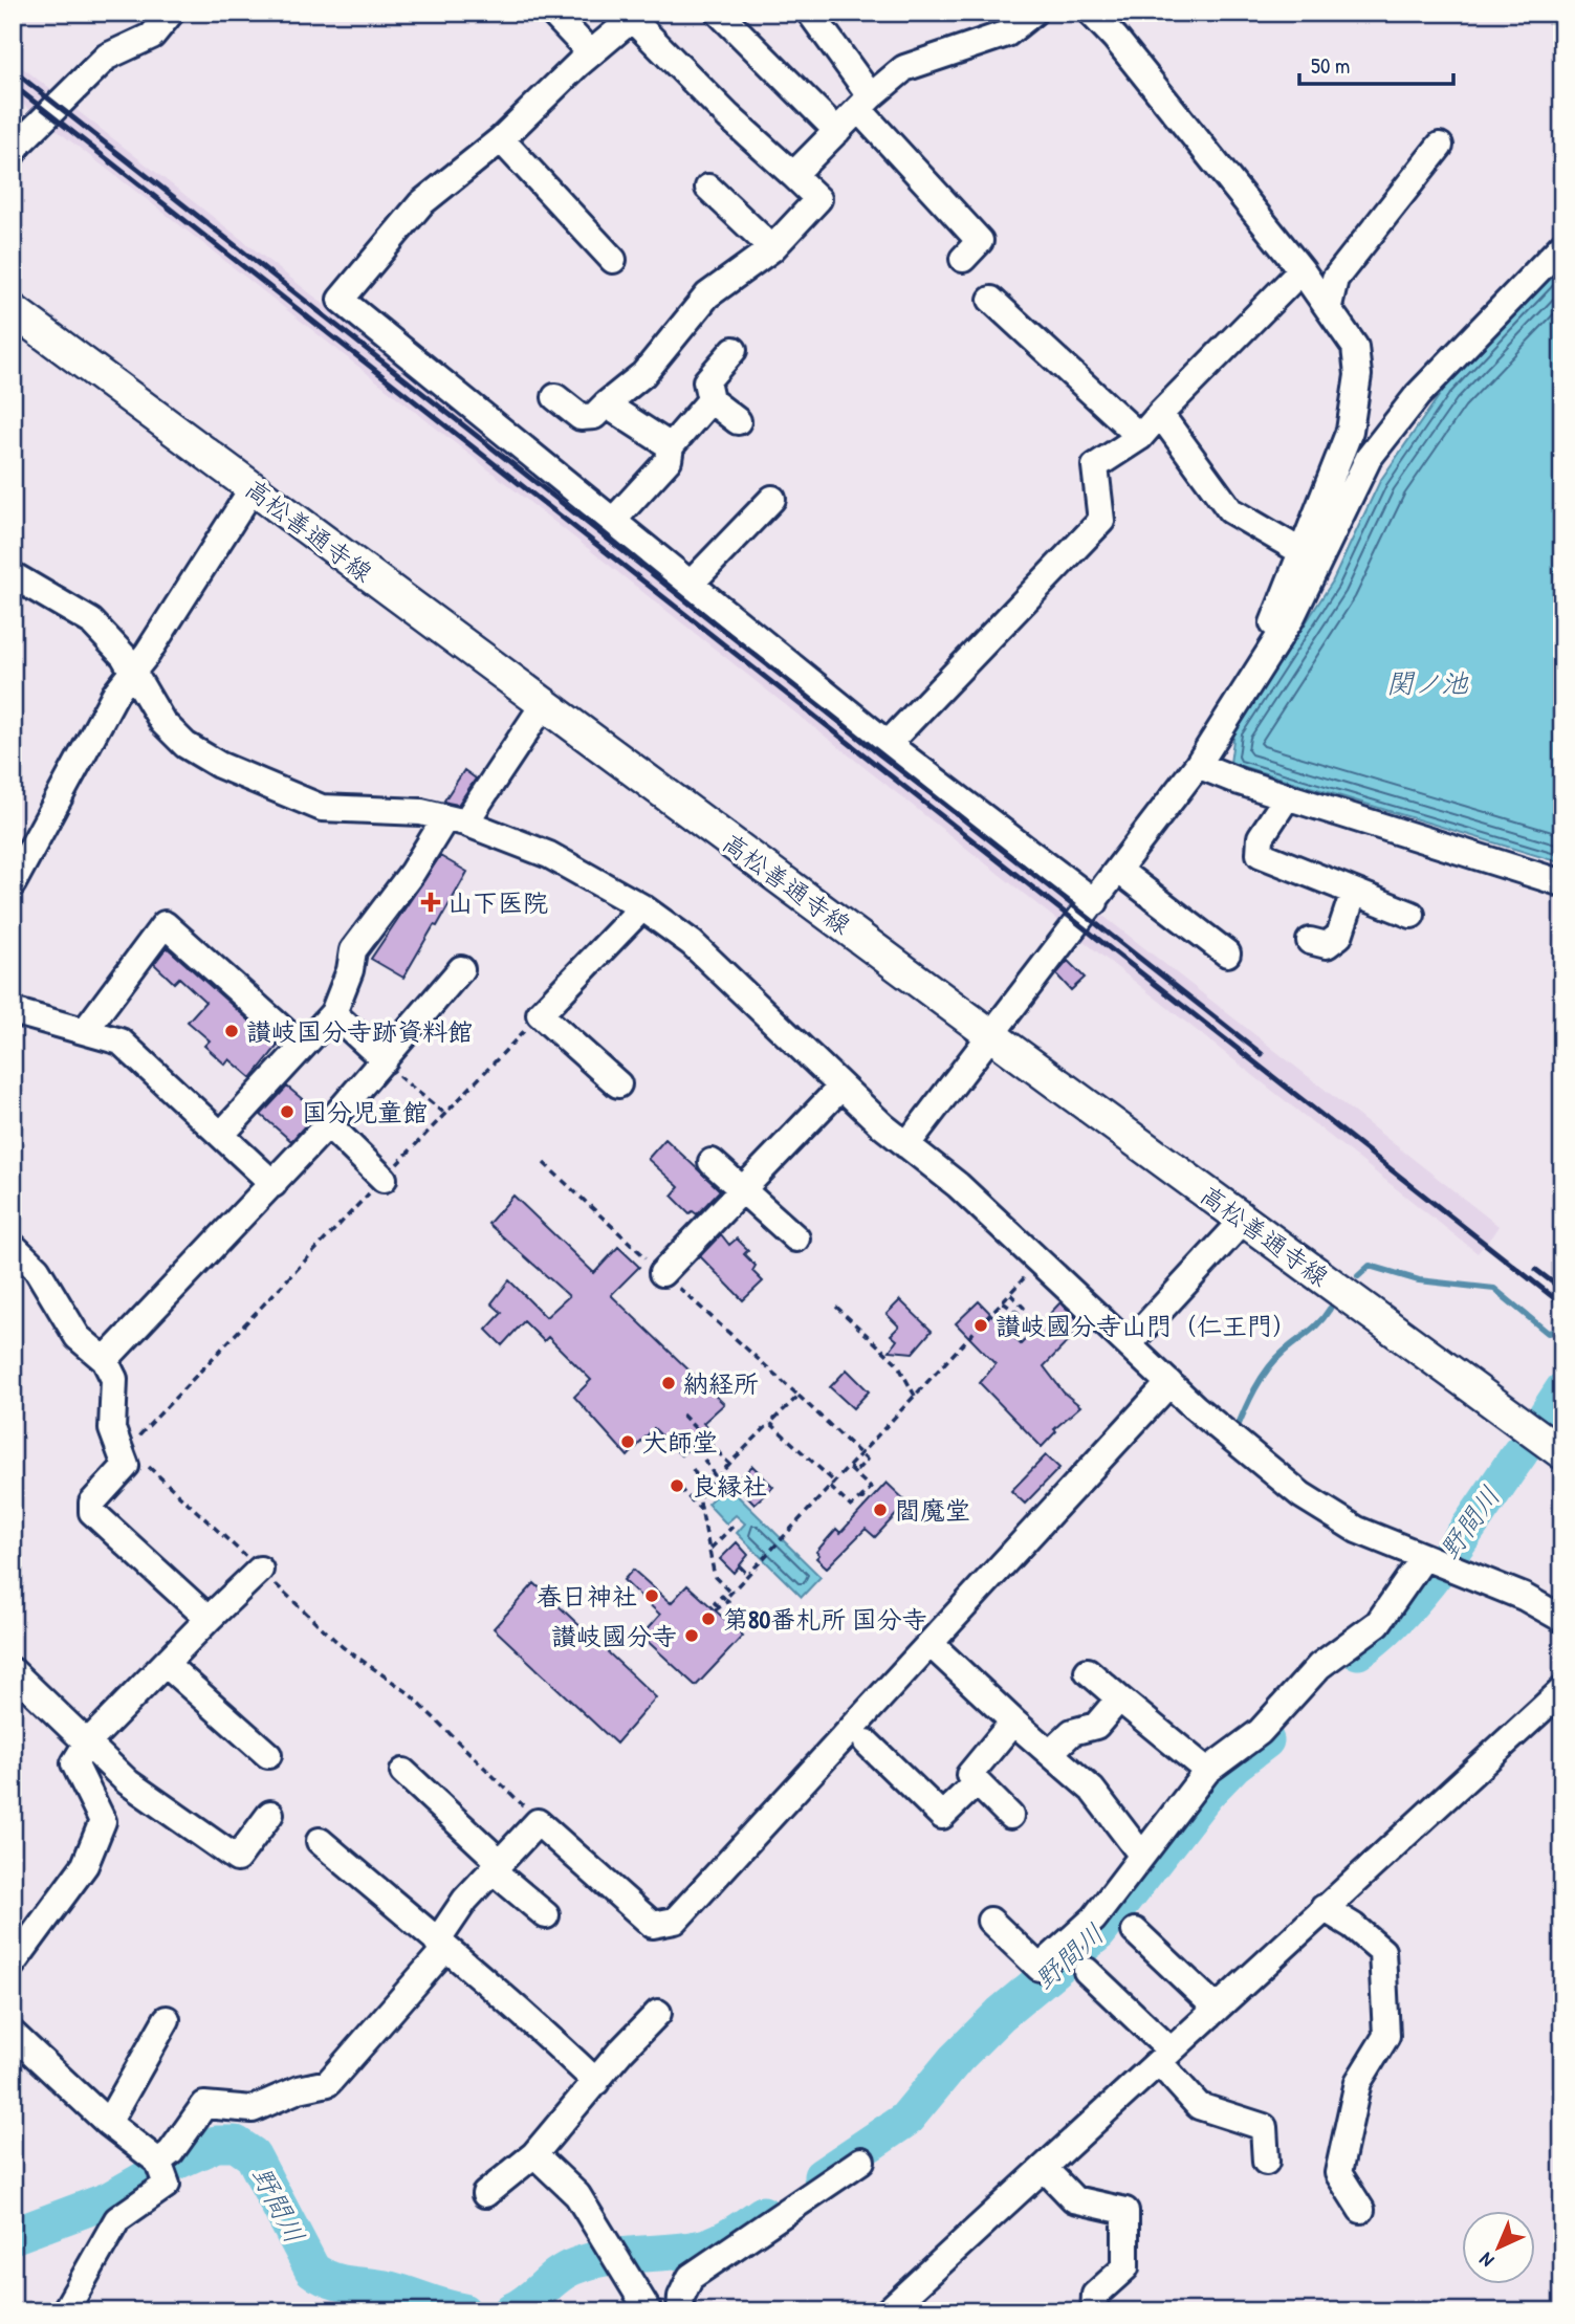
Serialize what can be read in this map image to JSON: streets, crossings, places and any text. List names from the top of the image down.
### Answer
{
  "streets": {
    "main road": ["高松善通寺線"]
  },
  "water": ["関ノ池", "野間川"],
  "places": {
    "health": ["山下医院"],
    "other": [
      "讃岐国分寺跡資料館",
      "国分児童館",
      "讃岐國分寺山門（仁王門）",
      "納経所",
      "大師堂",
      "良縁社",
      "閻魔堂",
      "春日神社",
      "第80番札所 国分寺",
      "讃岐國分寺"
    ]
  },
  "scale_bar": "50 m",
  "north": "bottom left"
}
